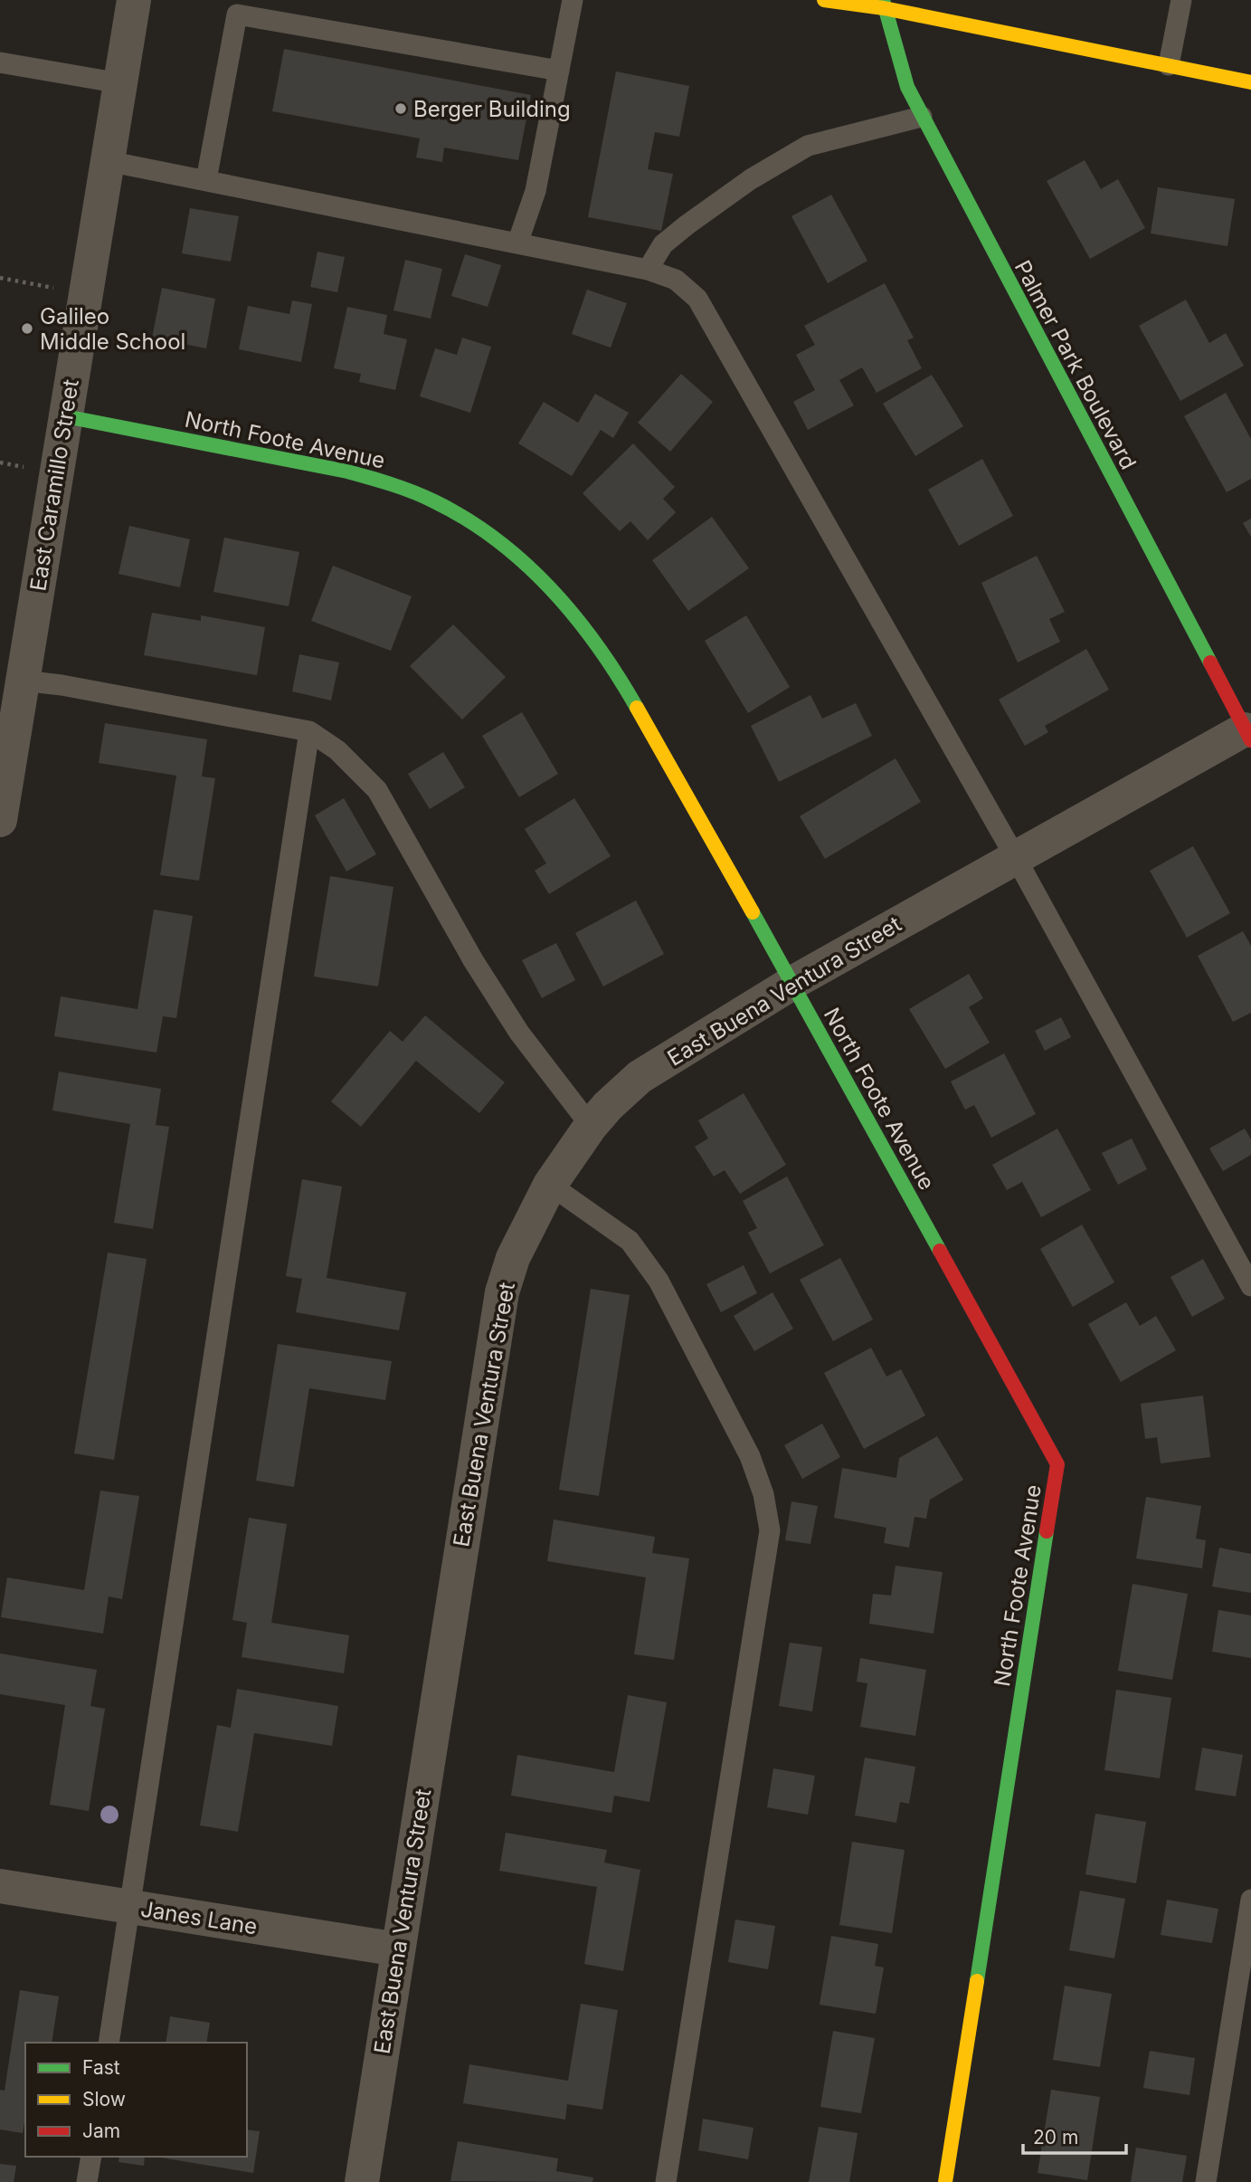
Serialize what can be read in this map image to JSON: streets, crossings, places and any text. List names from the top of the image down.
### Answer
{
  "streets": {
    "street": [
      "Palmer Park Boulevard",
      "North Foote Avenue",
      "East Caramillo Street",
      "East Buena Ventura Street",
      "Janes Lane"
    ]
  },
  "crossings": [
    ["Palmer Park Boulevard", "East Buena Ventura Street"],
    ["North Foote Avenue", "East Caramillo Street"],
    ["North Foote Avenue", "East Buena Ventura Street"],
    ["East Buena Ventura Street", "Janes Lane"]
  ],
  "places": ["Berger Building", "Galileo Middle School"],
  "legend": ["Fast", "Slow", "Jam"],
  "scale_bar": "20 m"
}
